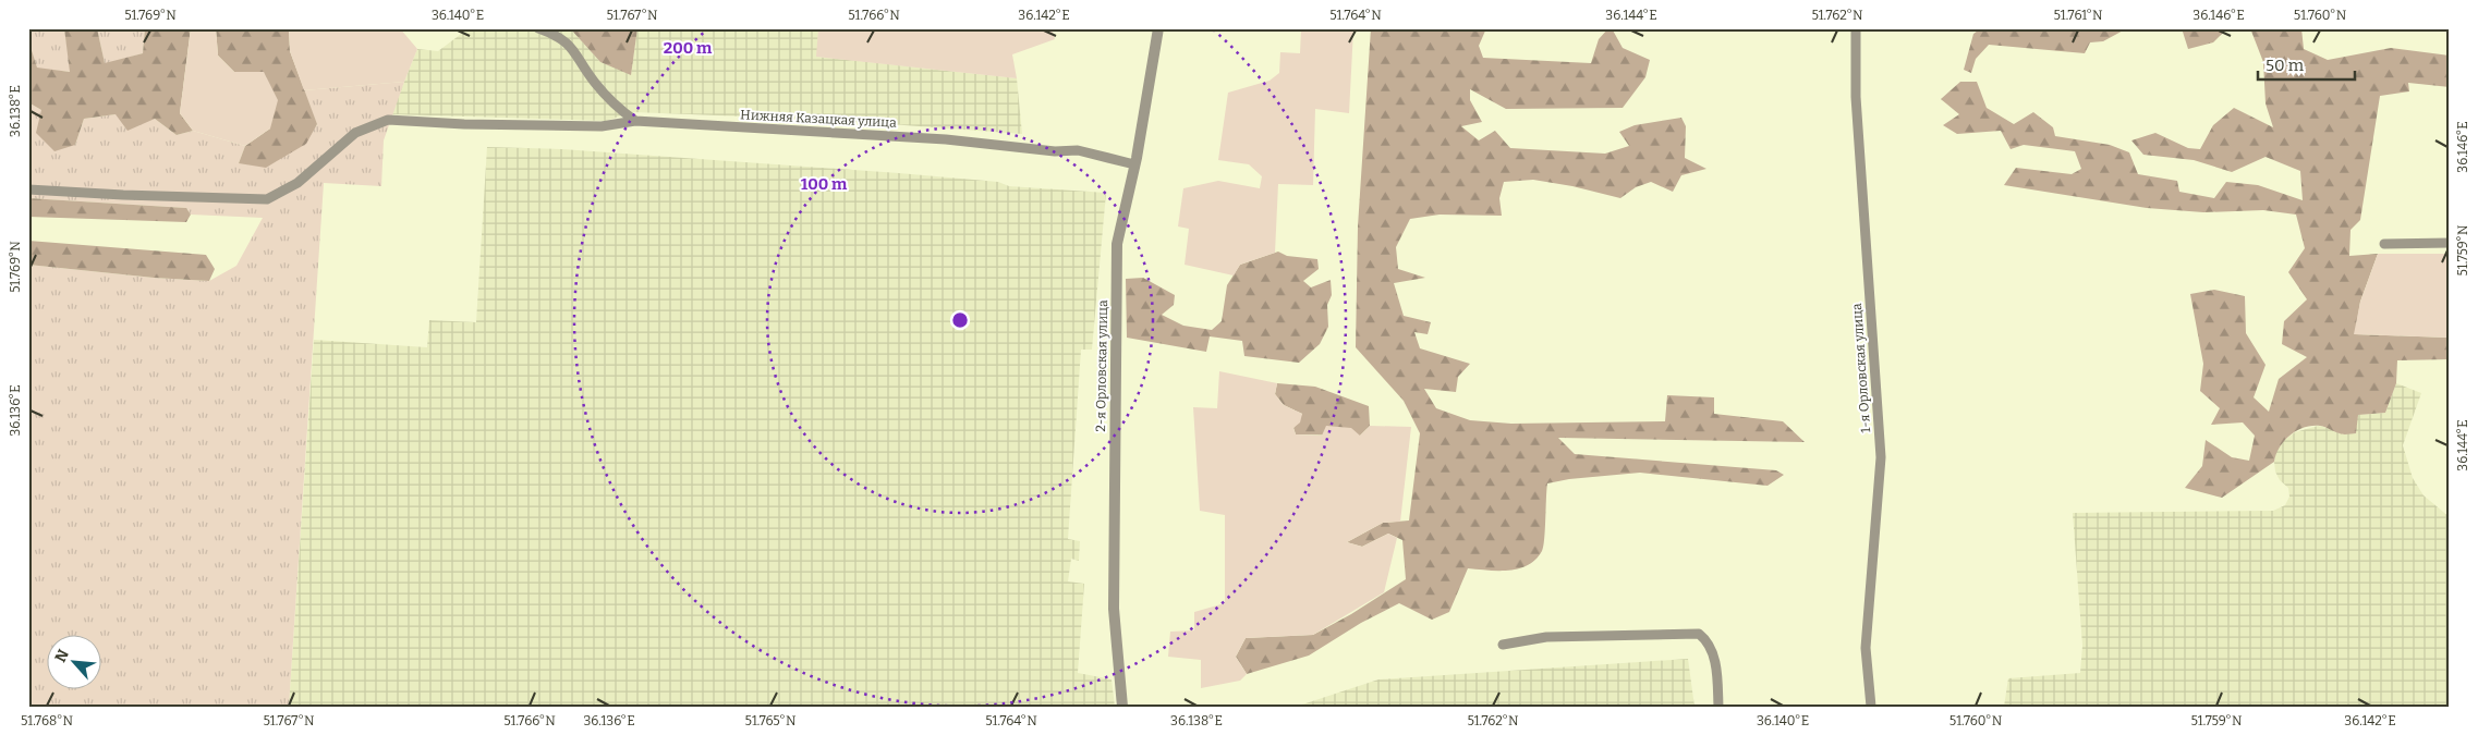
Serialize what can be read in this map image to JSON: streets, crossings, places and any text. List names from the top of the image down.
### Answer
{
  "streets": {
    "street": ["Нижняя Казацкая улица", "2-я Орловская улица", "1-я Орловская улица"]
  },
  "crossings": [
    ["Нижняя Казацкая улица", "2-я Орловская улица"]
  ],
  "scale_bar": "50 m",
  "north": "top left",
  "coordinates": [
    "51.769°N",
    "36.140°E",
    "51.767°N",
    "51.766°N",
    "36.142°E",
    "51.764°N",
    "36.144°E",
    "51.762°N",
    "51.761°N",
    "36.146°E",
    "51.760°N",
    "36.138°E",
    "51.759°N",
    "36.136°E",
    "51.768°N",
    "51.765°N"
  ],
  "rings": ["200 m", "100 m"]
}
